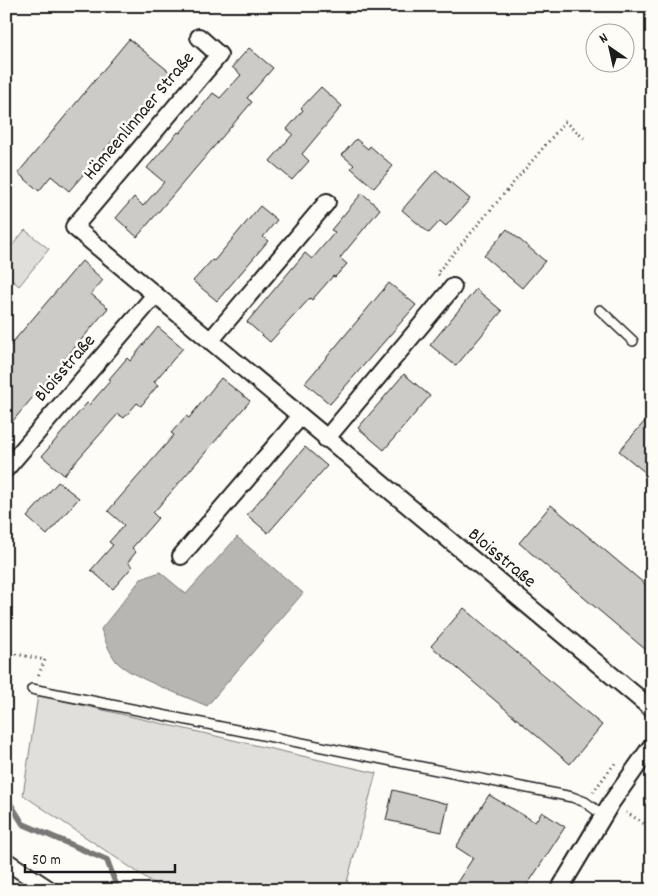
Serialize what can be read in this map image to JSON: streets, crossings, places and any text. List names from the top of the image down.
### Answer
{
  "streets": {
    "street": ["Hämeenlinnaer Straße", "Bloisstraße"]
  },
  "crossings": [
    ["Hämeenlinnaer Straße", "Bloisstraße"]
  ],
  "scale_bar": "50 m",
  "north": "top left"
}
